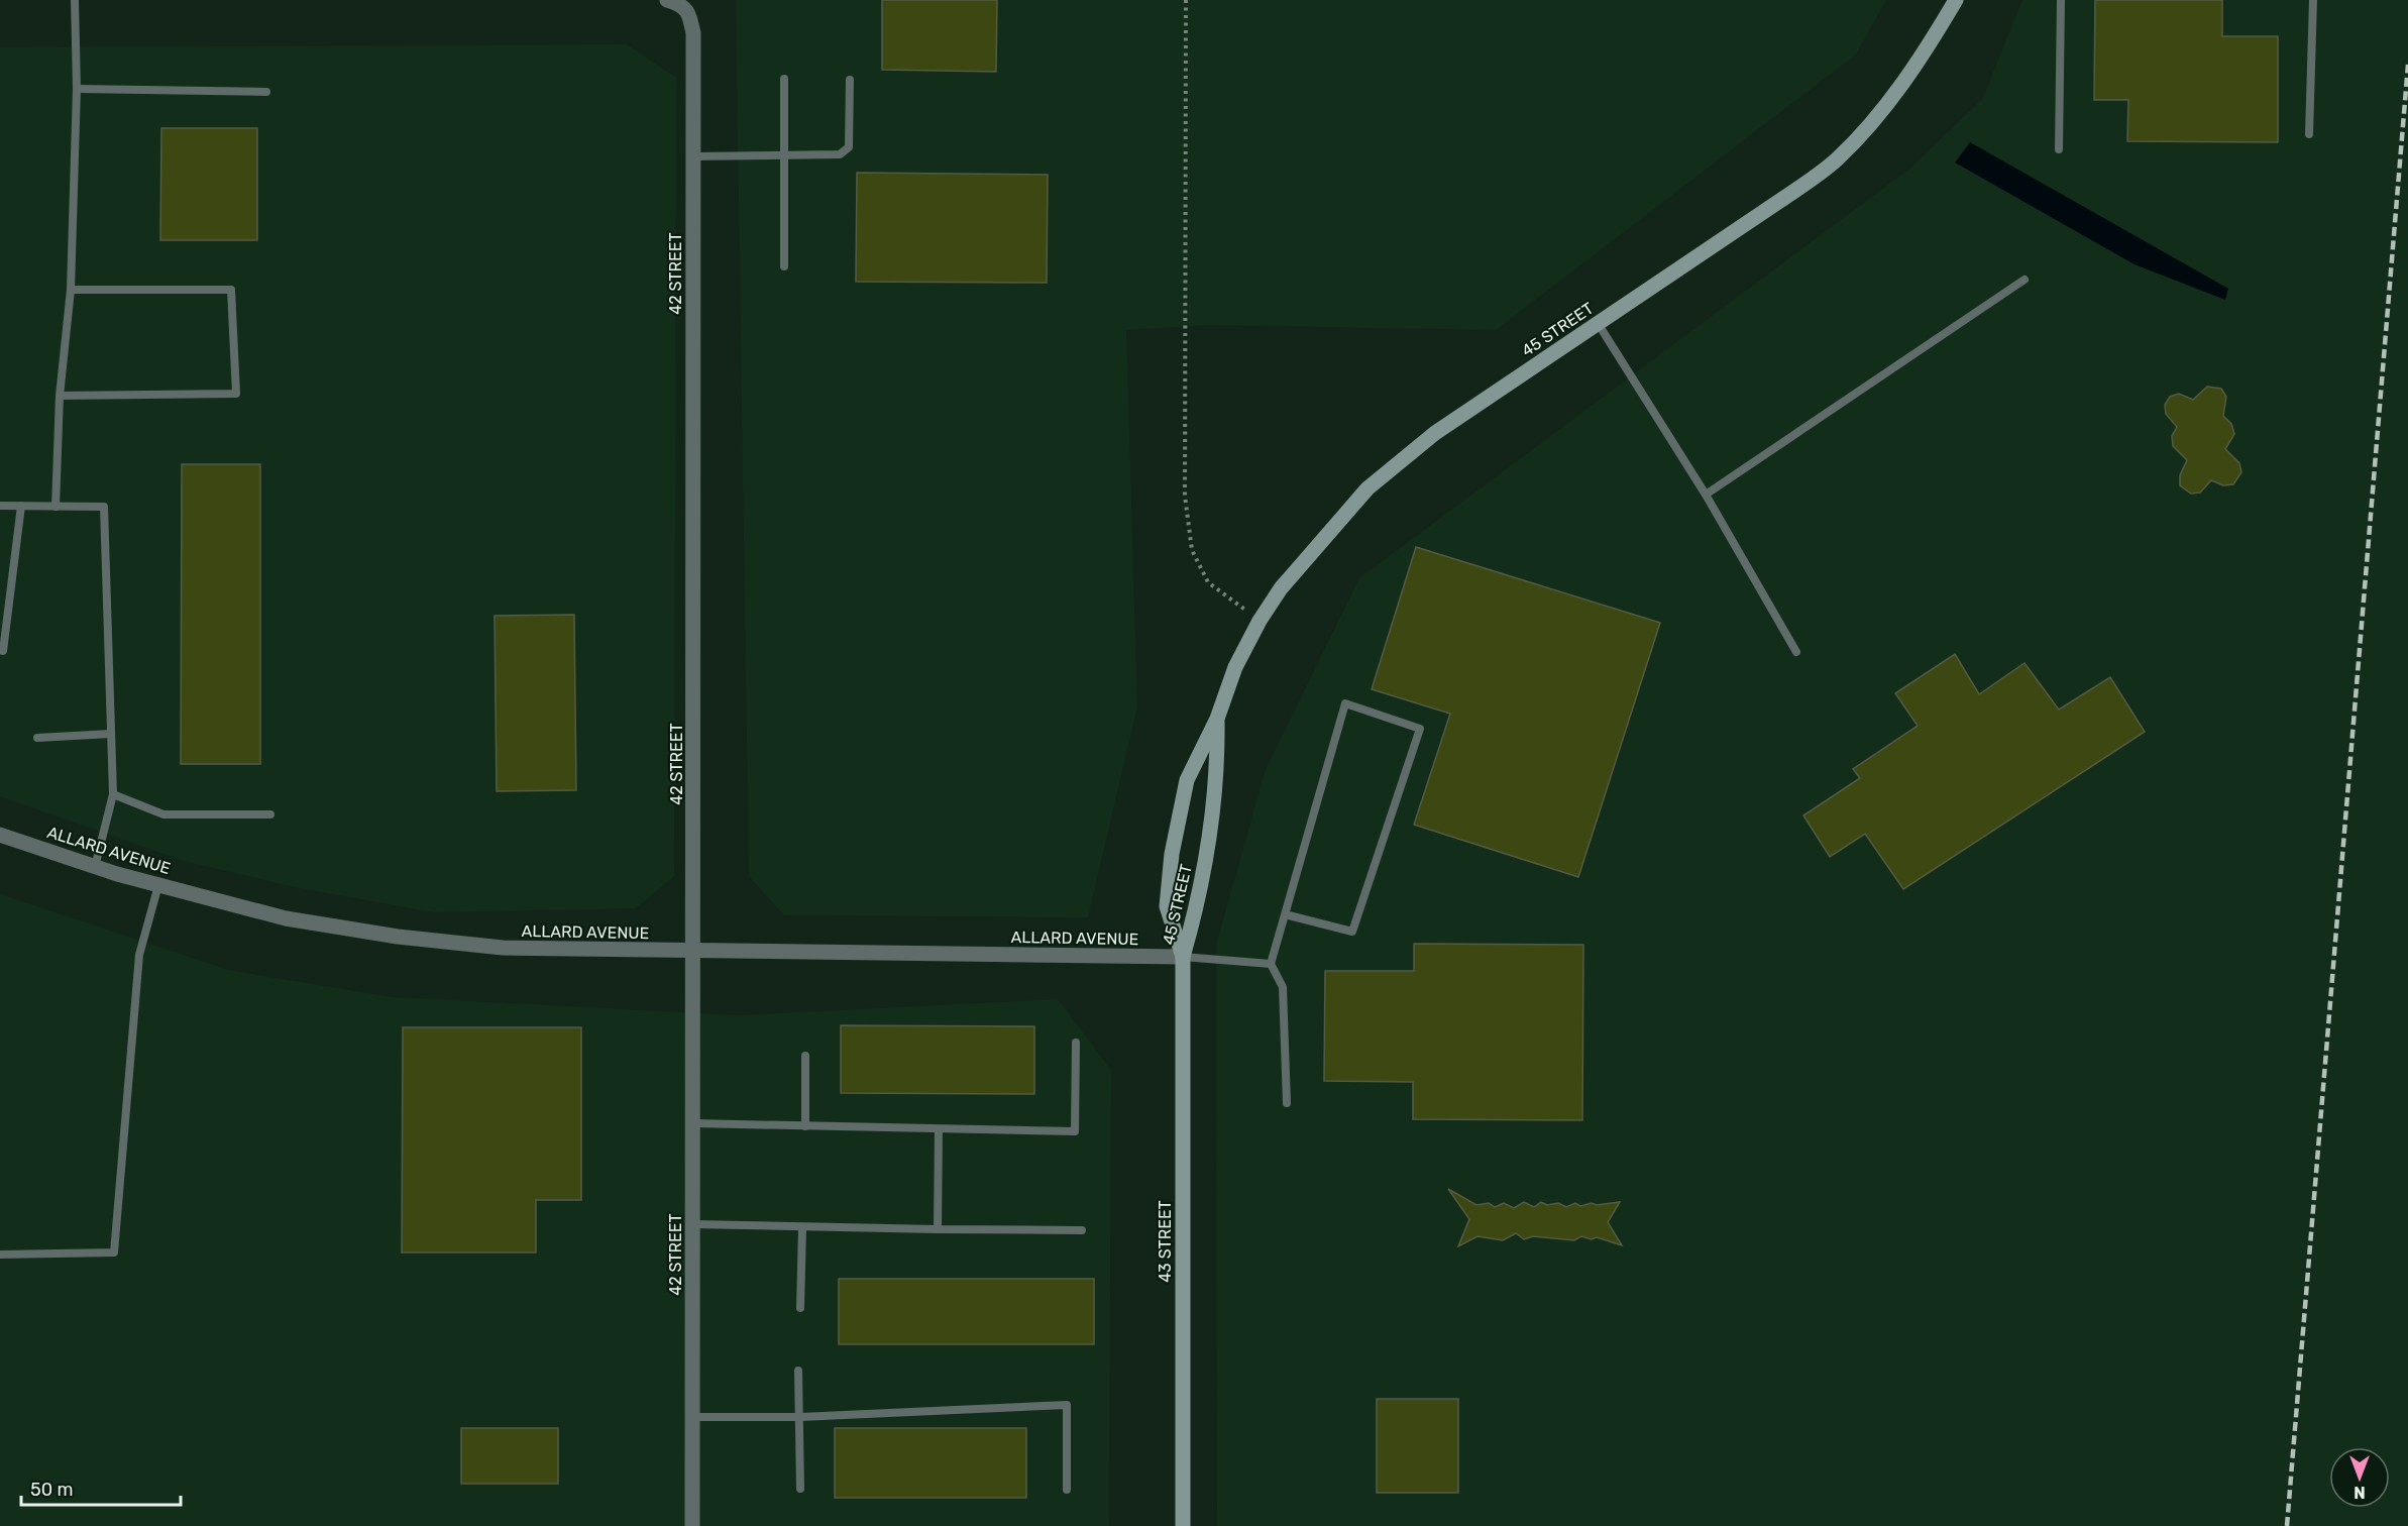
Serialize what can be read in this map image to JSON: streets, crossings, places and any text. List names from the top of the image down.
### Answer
{
  "streets": {
    "main road": ["45 STREET", "43 STREET"],
    "street": ["42 STREET", "ALLARD AVENUE"]
  },
  "crossings": [
    ["42 STREET", "ALLARD AVENUE"],
    ["45 STREET", "ALLARD AVENUE"],
    ["45 STREET", "43 STREET"],
    ["ALLARD AVENUE", "43 STREET"]
  ],
  "scale_bar": "50 m",
  "north": "bottom"
}
